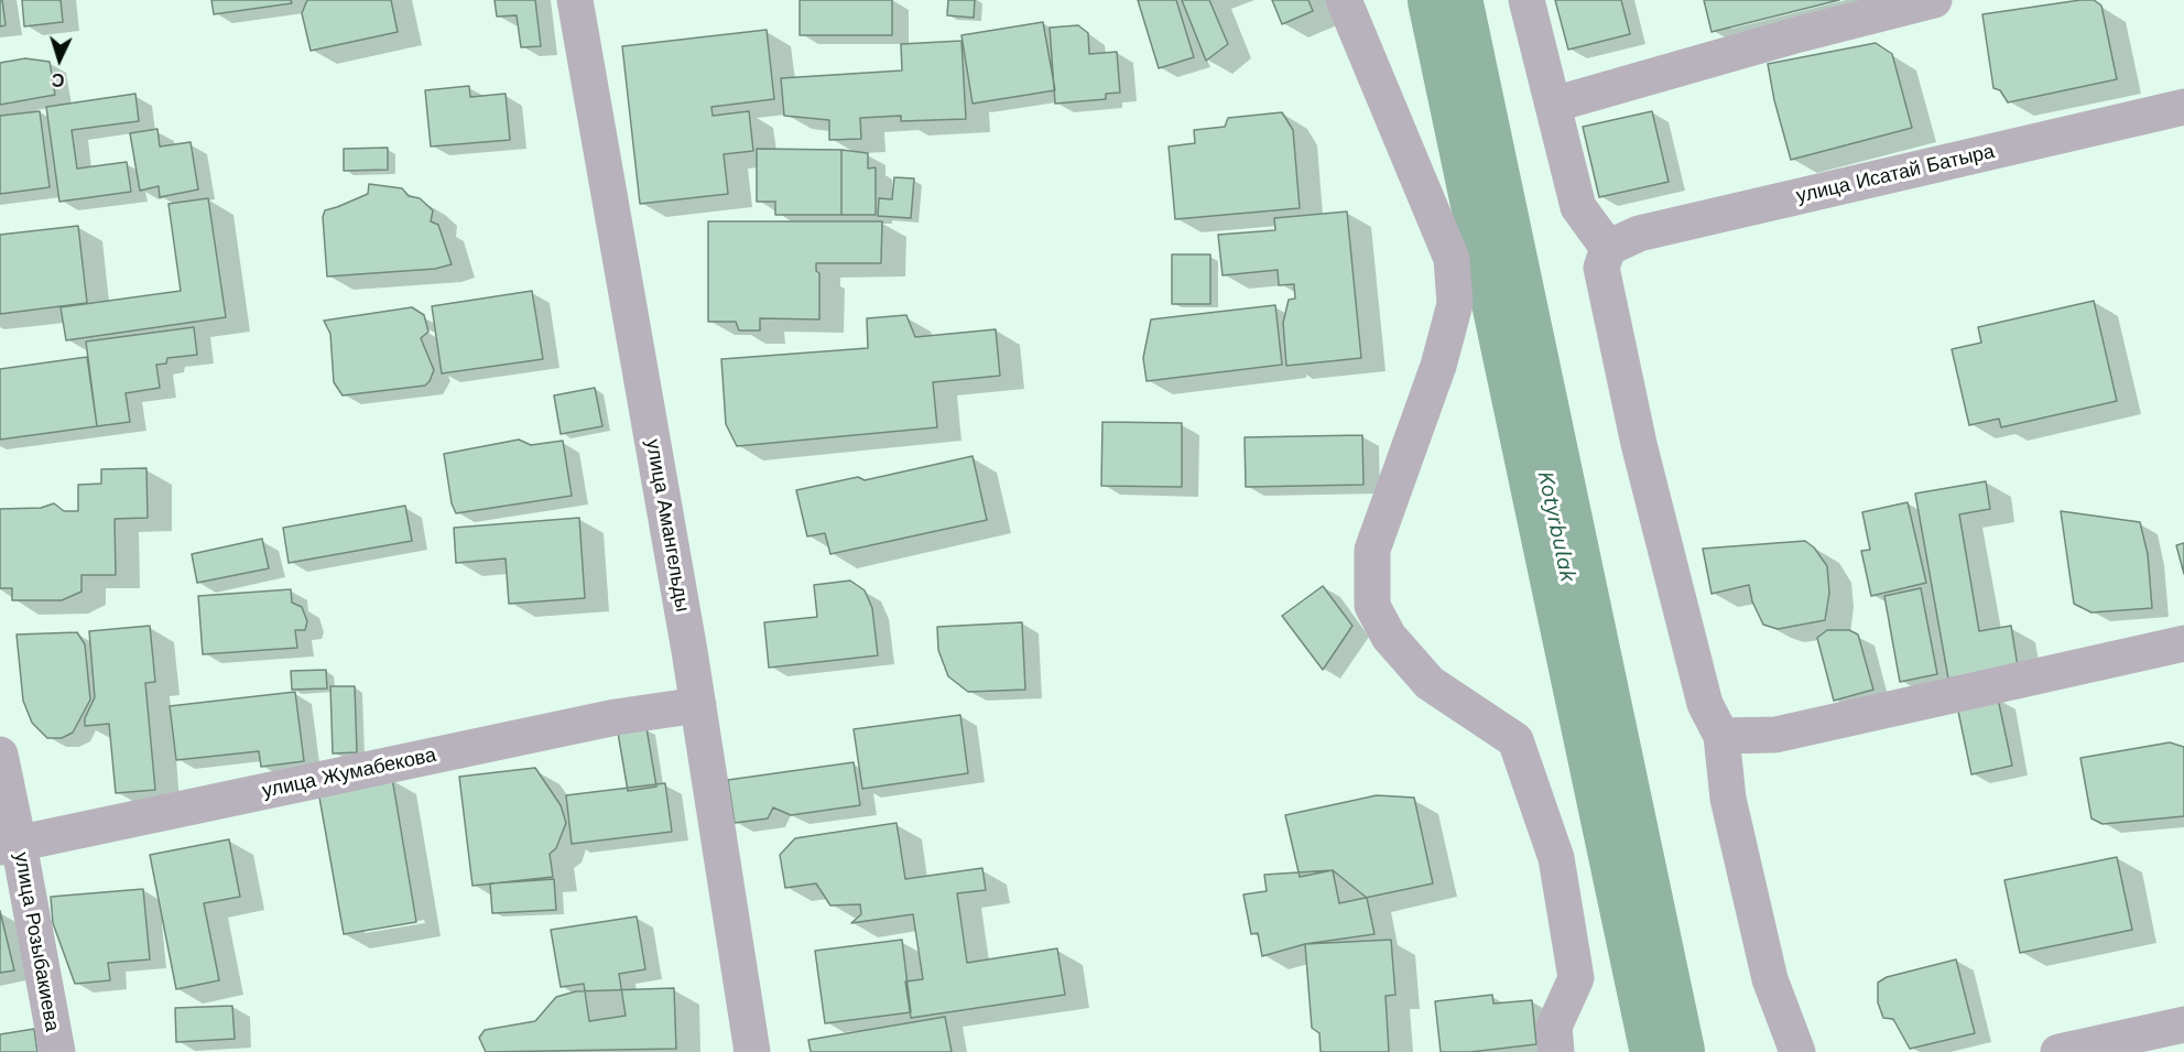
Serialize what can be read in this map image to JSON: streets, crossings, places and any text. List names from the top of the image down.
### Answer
{
  "streets": {
    "street": [
      "улица Исатай Батыра",
      "улица Амангельды",
      "улица Жумабекова",
      "улица Розыбакиева"
    ]
  },
  "crossings": [
    ["улица Амангельды", "улица Жумабекова"],
    ["улица Жумабекова", "улица Розыбакиева"]
  ],
  "water": ["Kotyrbulak"],
  "north": "bottom"
}
